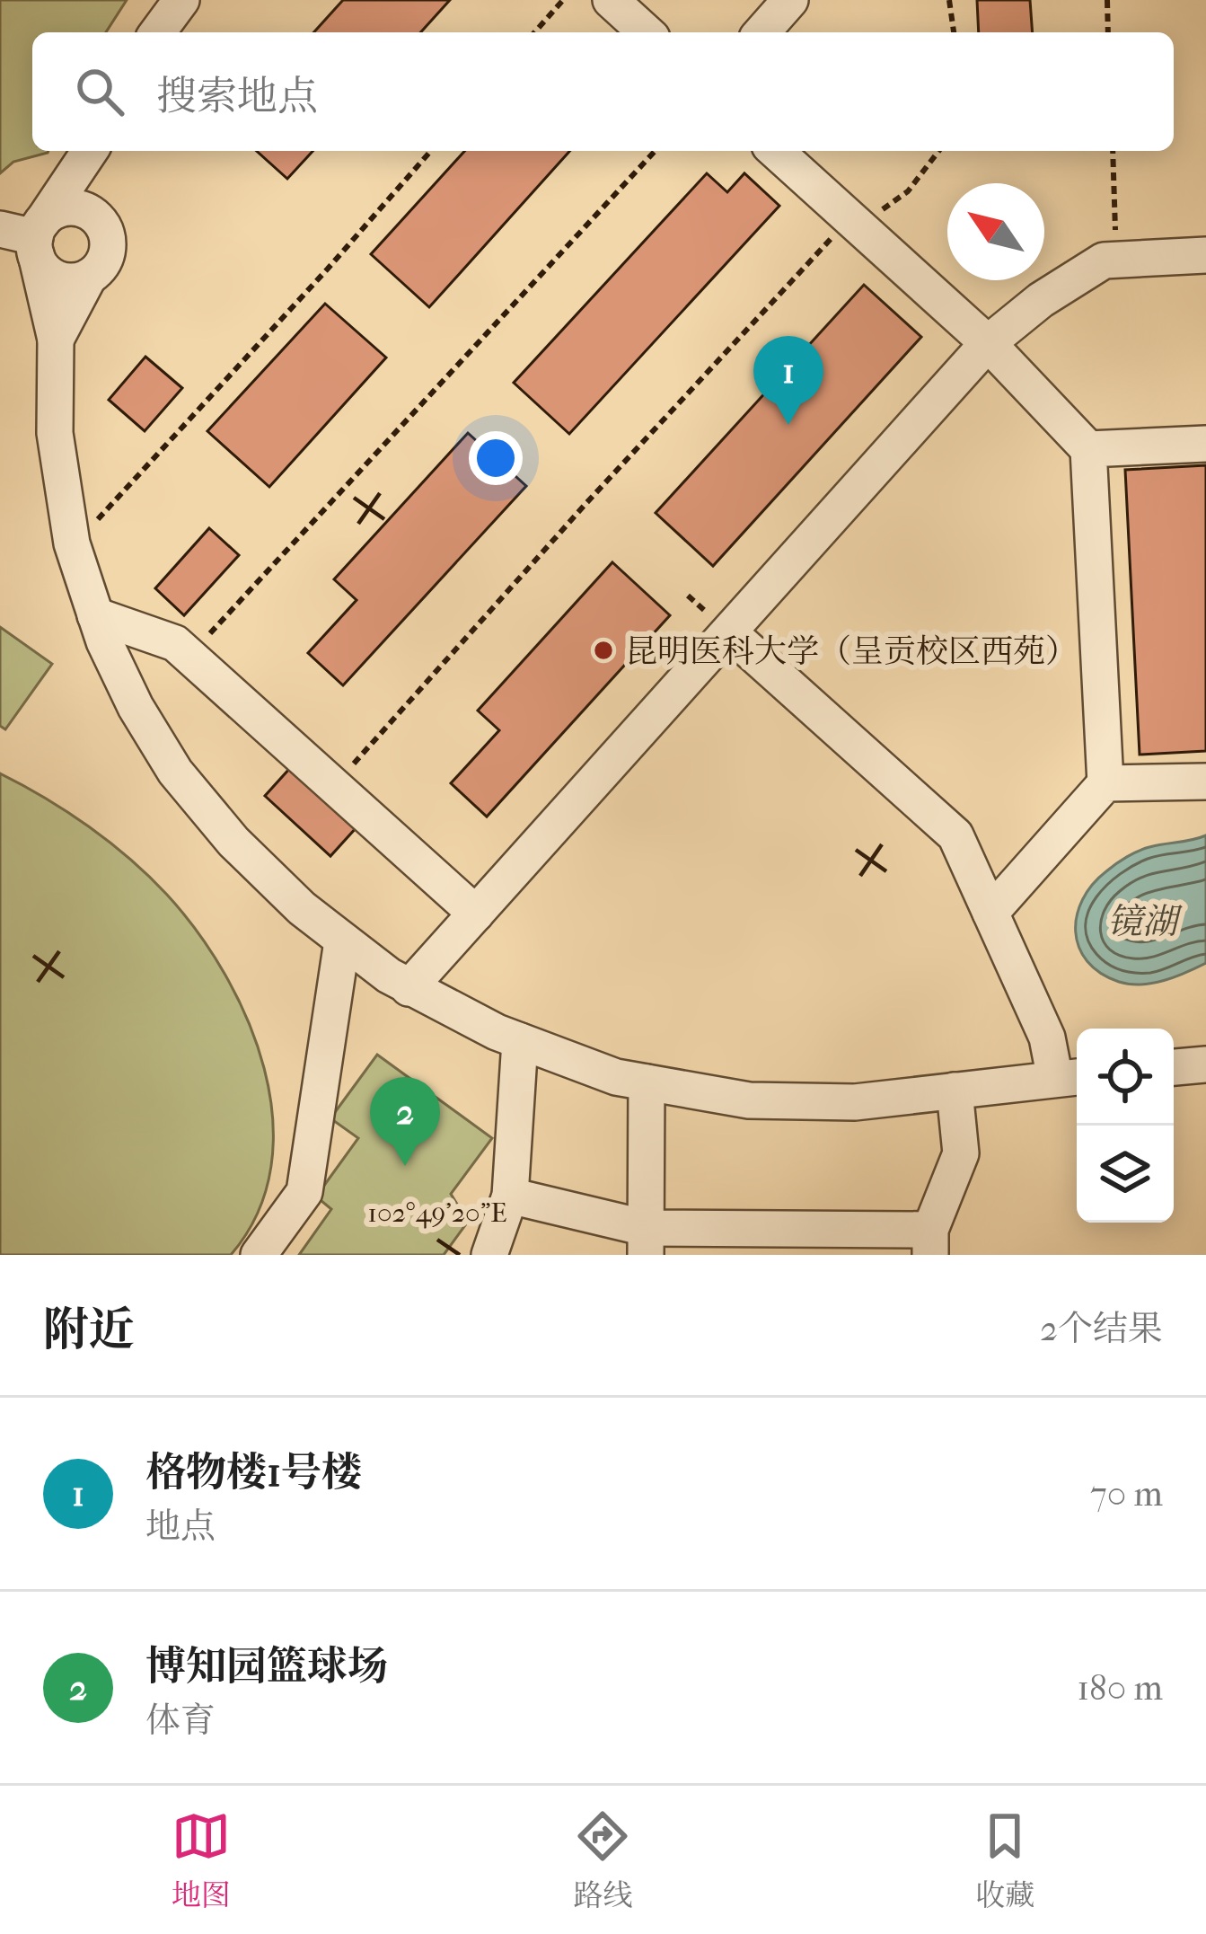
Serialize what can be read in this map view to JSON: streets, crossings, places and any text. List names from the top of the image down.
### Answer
{
  "water": ["镜湖"],
  "places": ["昆明医科大学（呈贡校区西苑）"],
  "north": "top left",
  "page": {
    "search": "搜索地点",
    "pins": ["1", "2"],
    "heading": ["附近", "2个结果"],
    "list": [
      {
        "mark": "1",
        "name": "格物楼1号楼",
        "note": "地点",
        "value": "70 m"
      },
      {
        "mark": "2",
        "name": "博知园篮球场",
        "note": "体育",
        "value": "180 m"
      }
    ],
    "nav": ["地图", "路线", "收藏"]
  },
  "coordinates": ["102°49'20\"E"]
}
